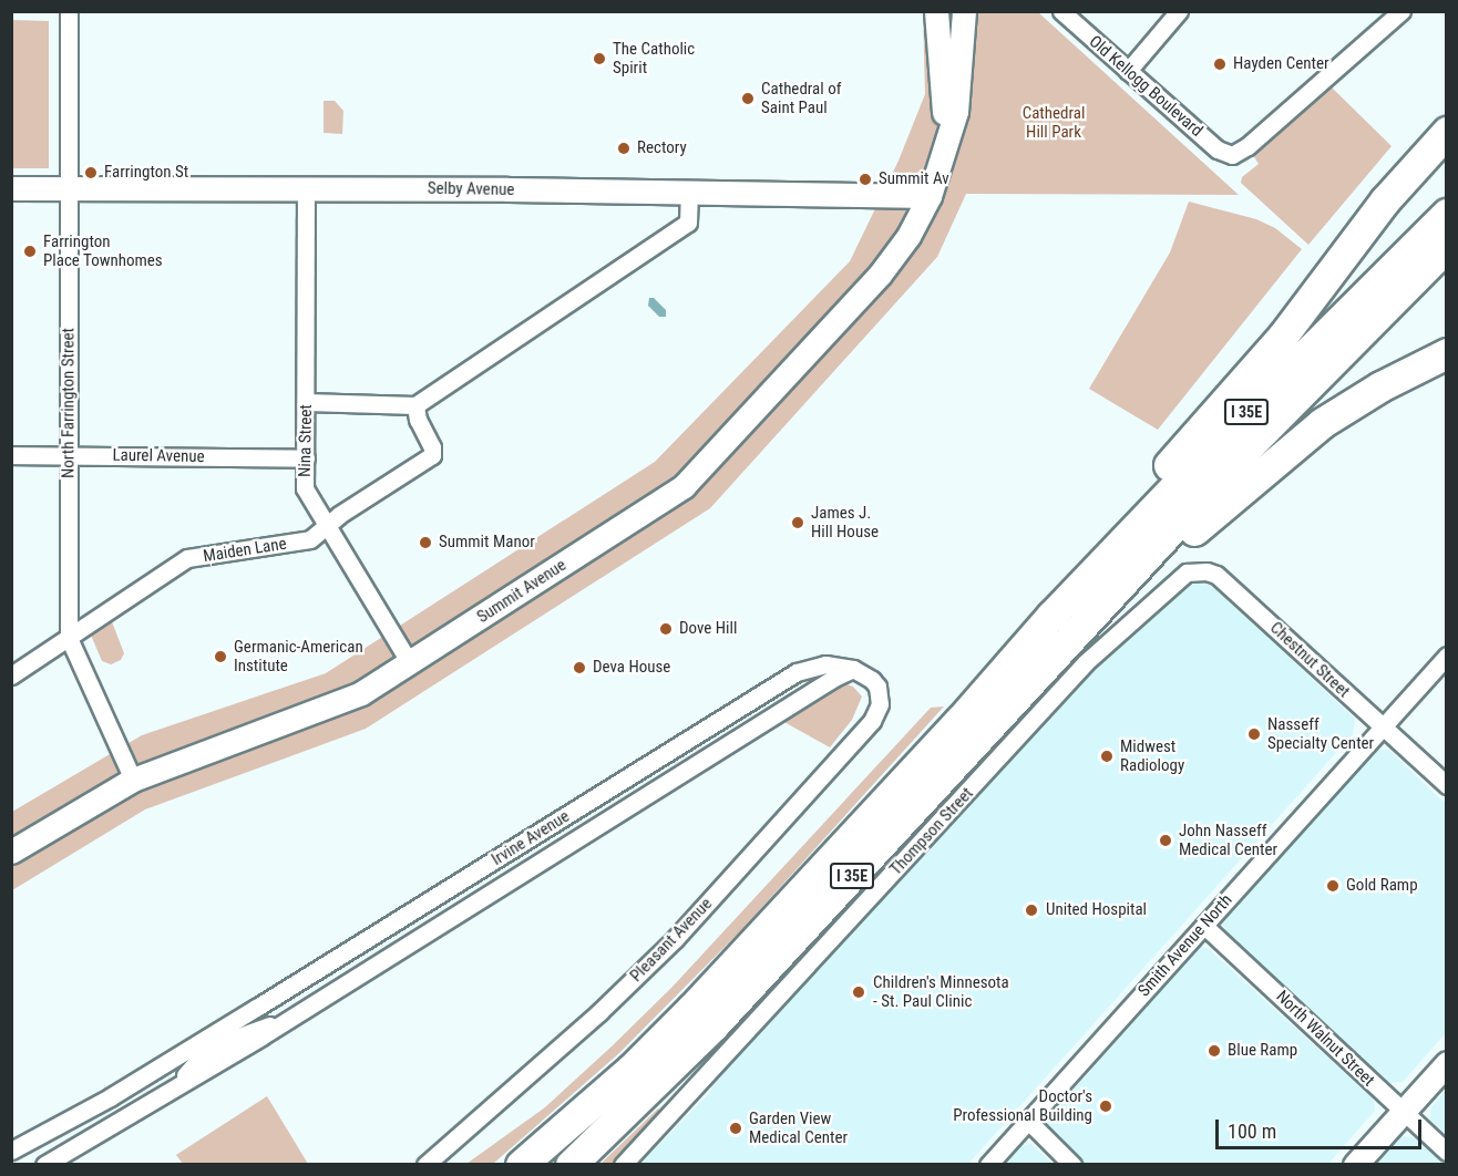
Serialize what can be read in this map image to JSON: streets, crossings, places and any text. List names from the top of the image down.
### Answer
{
  "streets": {
    "highway": ["I 35E"],
    "street": [
      "Old Kellogg Boulevard",
      "Selby Avenue",
      "North Farrington Street",
      "Nina Street",
      "Laurel Avenue",
      "Maiden Lane",
      "Summit Avenue",
      "Chestnut Street",
      "Thompson Street",
      "Irvine Avenue",
      "Pleasant Avenue",
      "Smith Avenue North",
      "North Walnut Street"
    ]
  },
  "crossings": [
    ["Selby Avenue", "North Farrington Street"],
    ["Selby Avenue", "Nina Street"],
    ["Selby Avenue", "Summit Avenue"],
    ["North Farrington Street", "Laurel Avenue"],
    ["North Farrington Street", "Maiden Lane"],
    ["North Farrington Street", "Summit Avenue"],
    ["Nina Street", "Laurel Avenue"],
    ["Nina Street", "Maiden Lane"],
    ["Nina Street", "Summit Avenue"],
    ["Chestnut Street", "Thompson Street"],
    ["Chestnut Street", "Smith Avenue North"],
    ["Irvine Avenue", "Pleasant Avenue"],
    ["Smith Avenue North", "North Walnut Street"]
  ],
  "parks": ["Cathedral Hill Park"],
  "places": [
    "The Catholic Spirit",
    "Hayden Center",
    "Cathedral of Saint Paul",
    "Rectory",
    "Farrington St",
    "Summit Av",
    "Farrington Place Townhomes",
    "James J. Hill House",
    "Summit Manor",
    "Dove Hill",
    "Germanic-American Institute",
    "Deva House",
    "Nasseff Specialty Center",
    "Midwest Radiology",
    "John Nasseff Medical Center",
    "Gold Ramp",
    "United Hospital",
    "Children's Minnesota - St. Paul Clinic",
    "Blue Ramp",
    "Doctor's Professional Building",
    "Garden View Medical Center"
  ],
  "scale_bar": "100 m"
}
